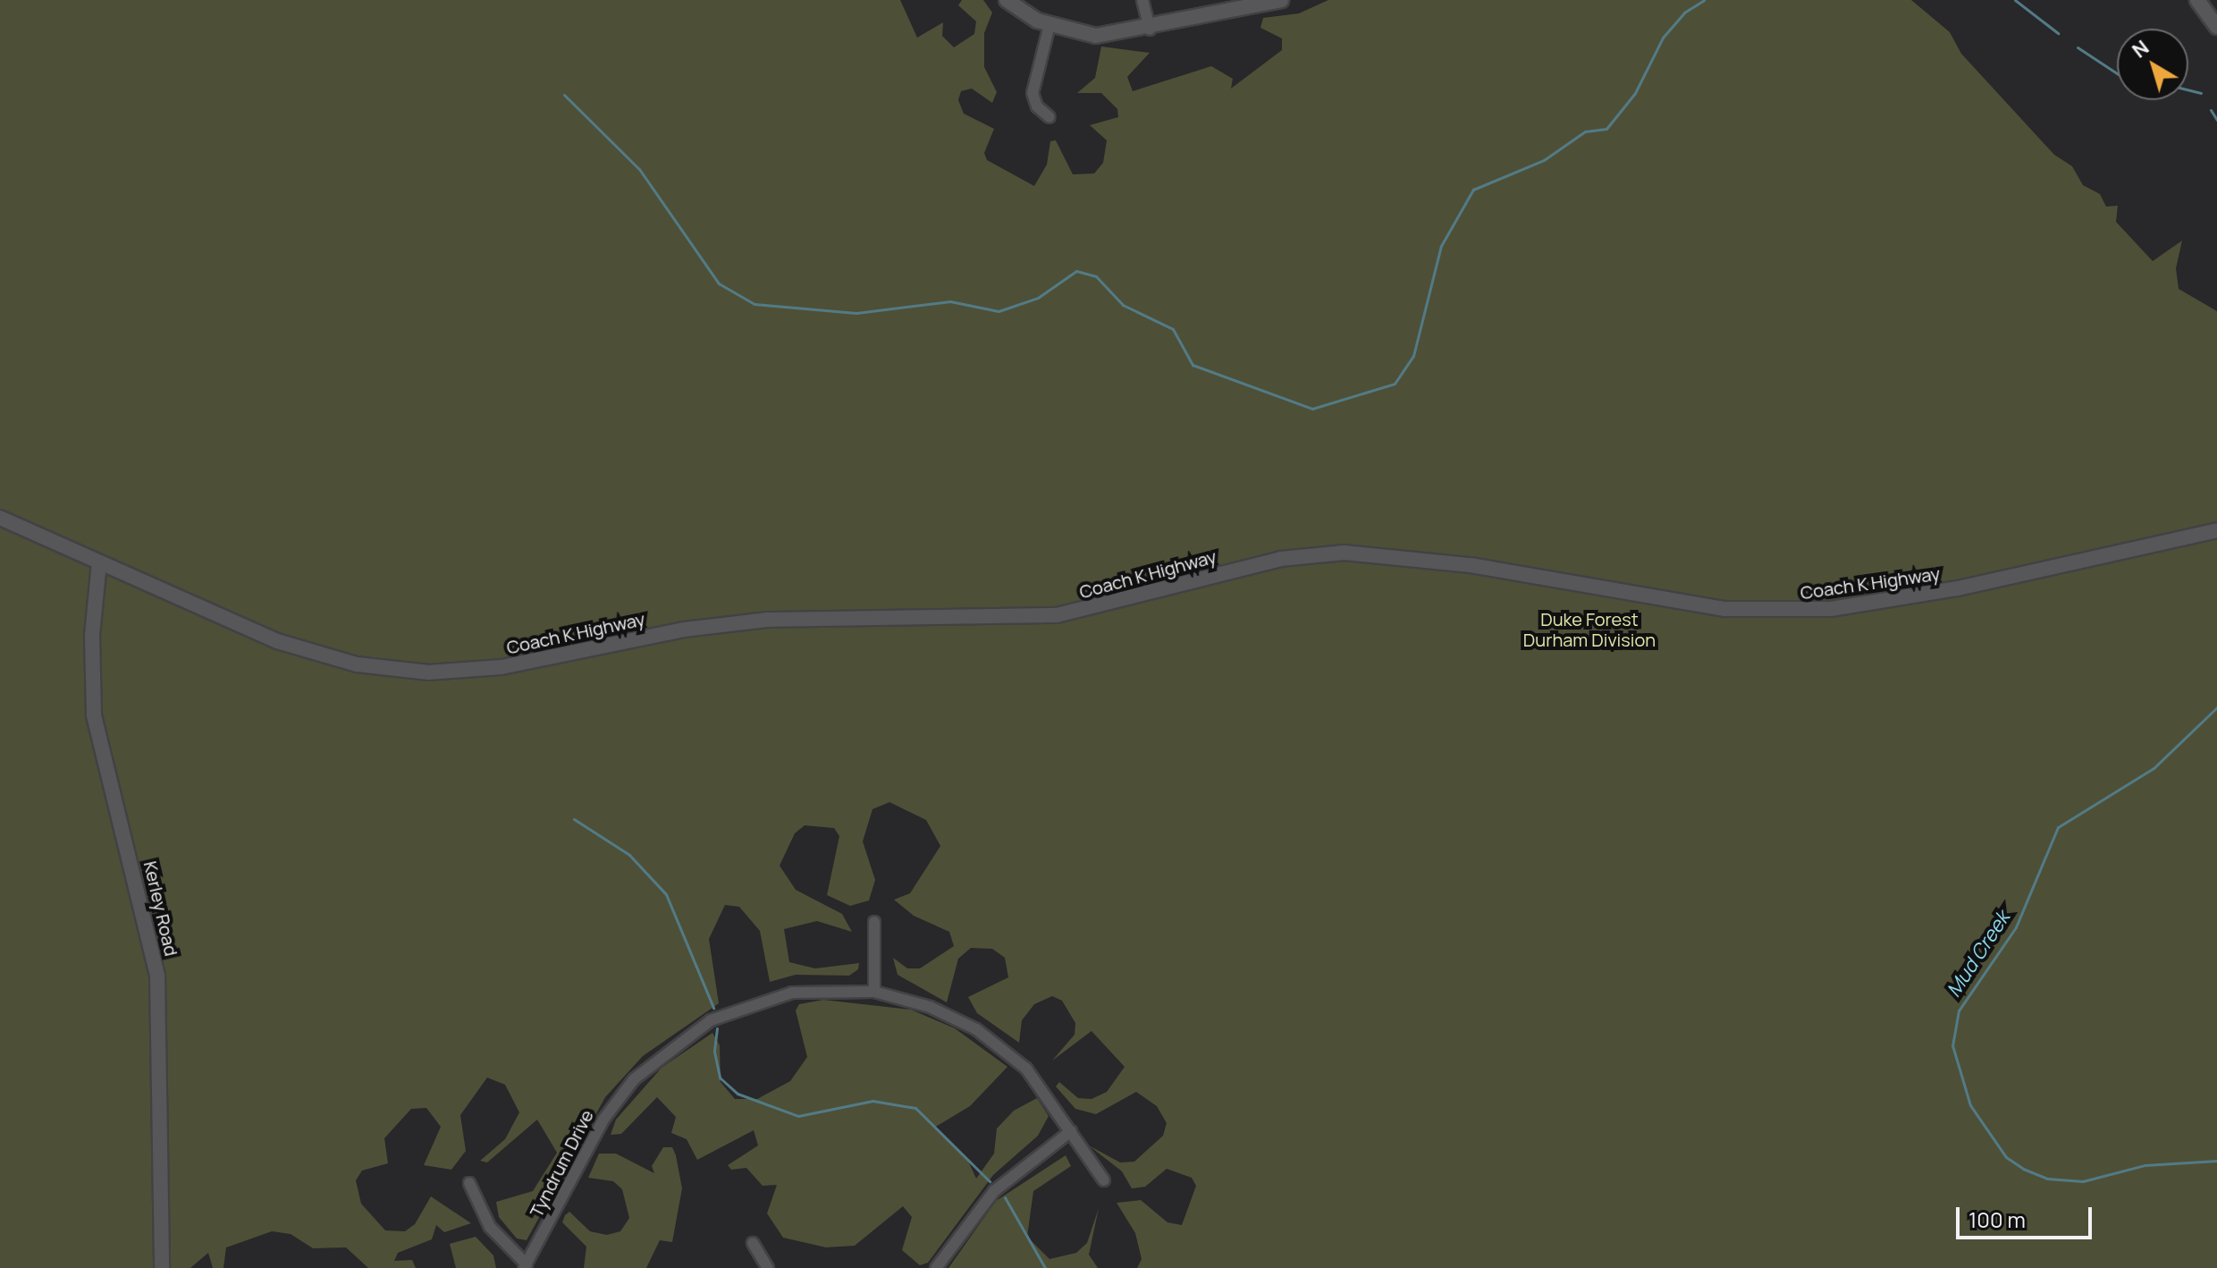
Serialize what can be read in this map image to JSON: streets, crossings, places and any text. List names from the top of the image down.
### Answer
{
  "streets": {
    "street": ["Coach K Highway", "Kerley Road", "Tyndrum Drive"]
  },
  "crossings": [
    ["Coach K Highway", "Kerley Road"]
  ],
  "water": ["Mud Creek"],
  "parks": ["Duke Forest Durham Division"],
  "scale_bar": "100 m",
  "north": "top left"
}
